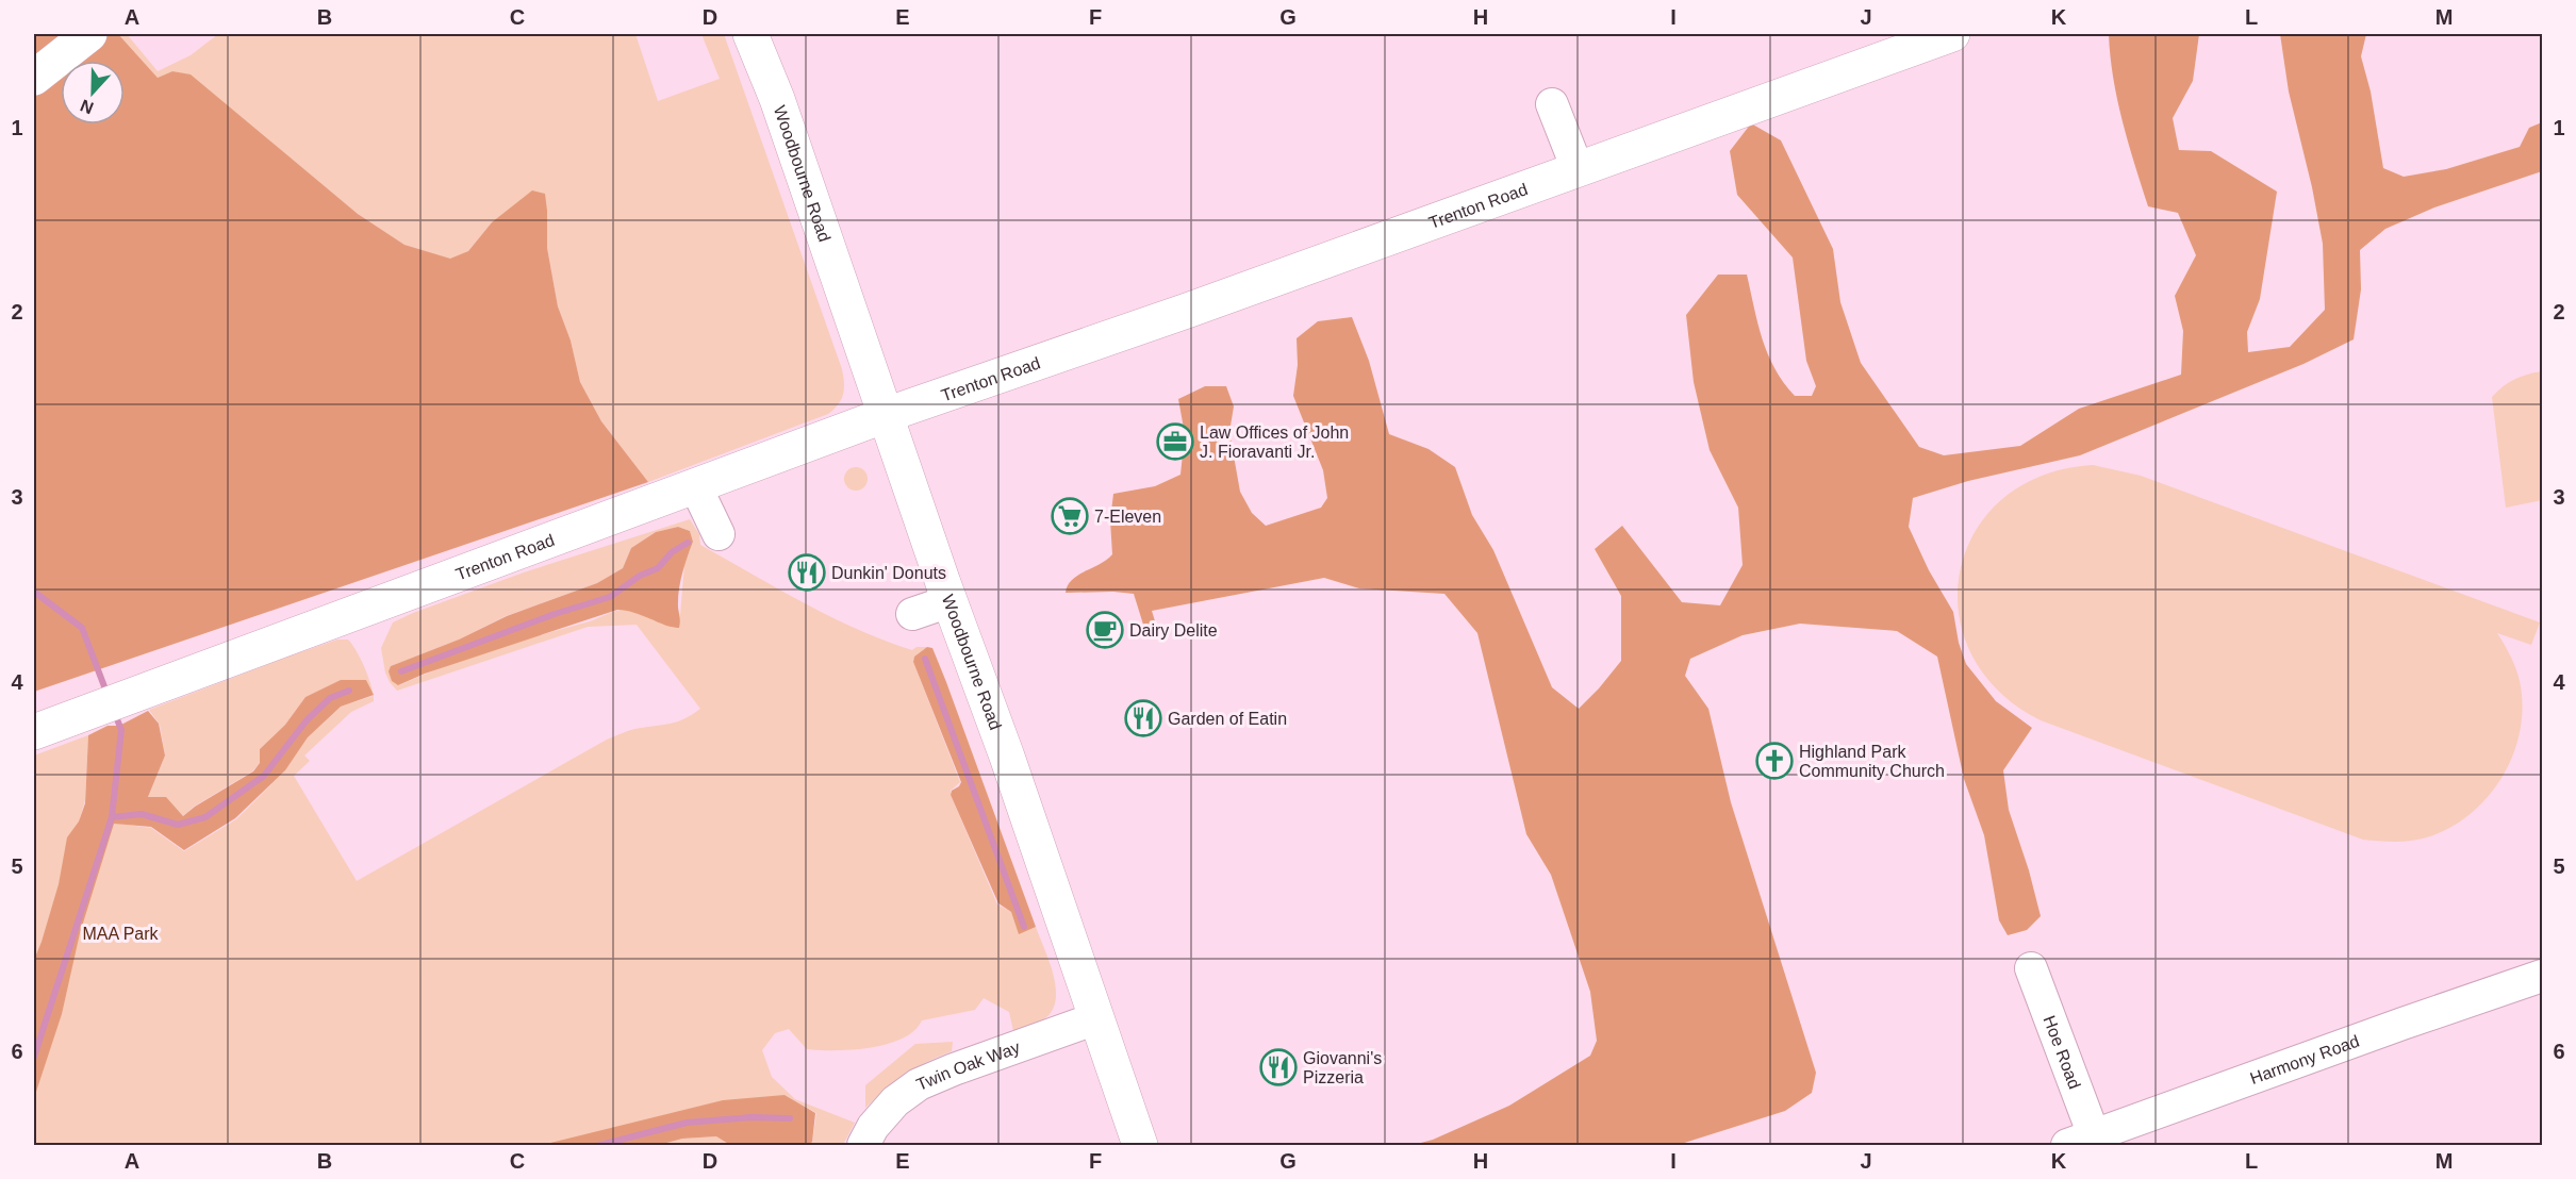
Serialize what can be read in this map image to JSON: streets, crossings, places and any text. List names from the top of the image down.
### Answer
{
  "streets": {
    "main road": ["Woodbourne Road", "Trenton Road"],
    "street": ["Hoe Road", "Harmony Road", "Twin Oak Way"]
  },
  "crossings": [
    ["Woodbourne Road", "Trenton Road"],
    ["Woodbourne Road", "Twin Oak Way"],
    ["Hoe Road", "Harmony Road"]
  ],
  "parks": ["MAA Park"],
  "places": {
    "office": ["Law Offices of John J. Fioravanti Jr."],
    "supermarket": ["7-Eleven"],
    "restaurant": ["Dunkin' Donuts", "Garden of Eatin", "Giovanni's Pizzeria"],
    "cafe": ["Dairy Delite"],
    "church": ["Highland Park Community Church"]
  },
  "north": "bottom",
  "grid": {
    "columns": [
      "A",
      "B",
      "C",
      "D",
      "E",
      "F",
      "G",
      "H",
      "I",
      "J",
      "K",
      "L",
      "M"
    ],
    "rows": [
      "1",
      "2",
      "3",
      "4",
      "5",
      "6"
    ]
  }
}
